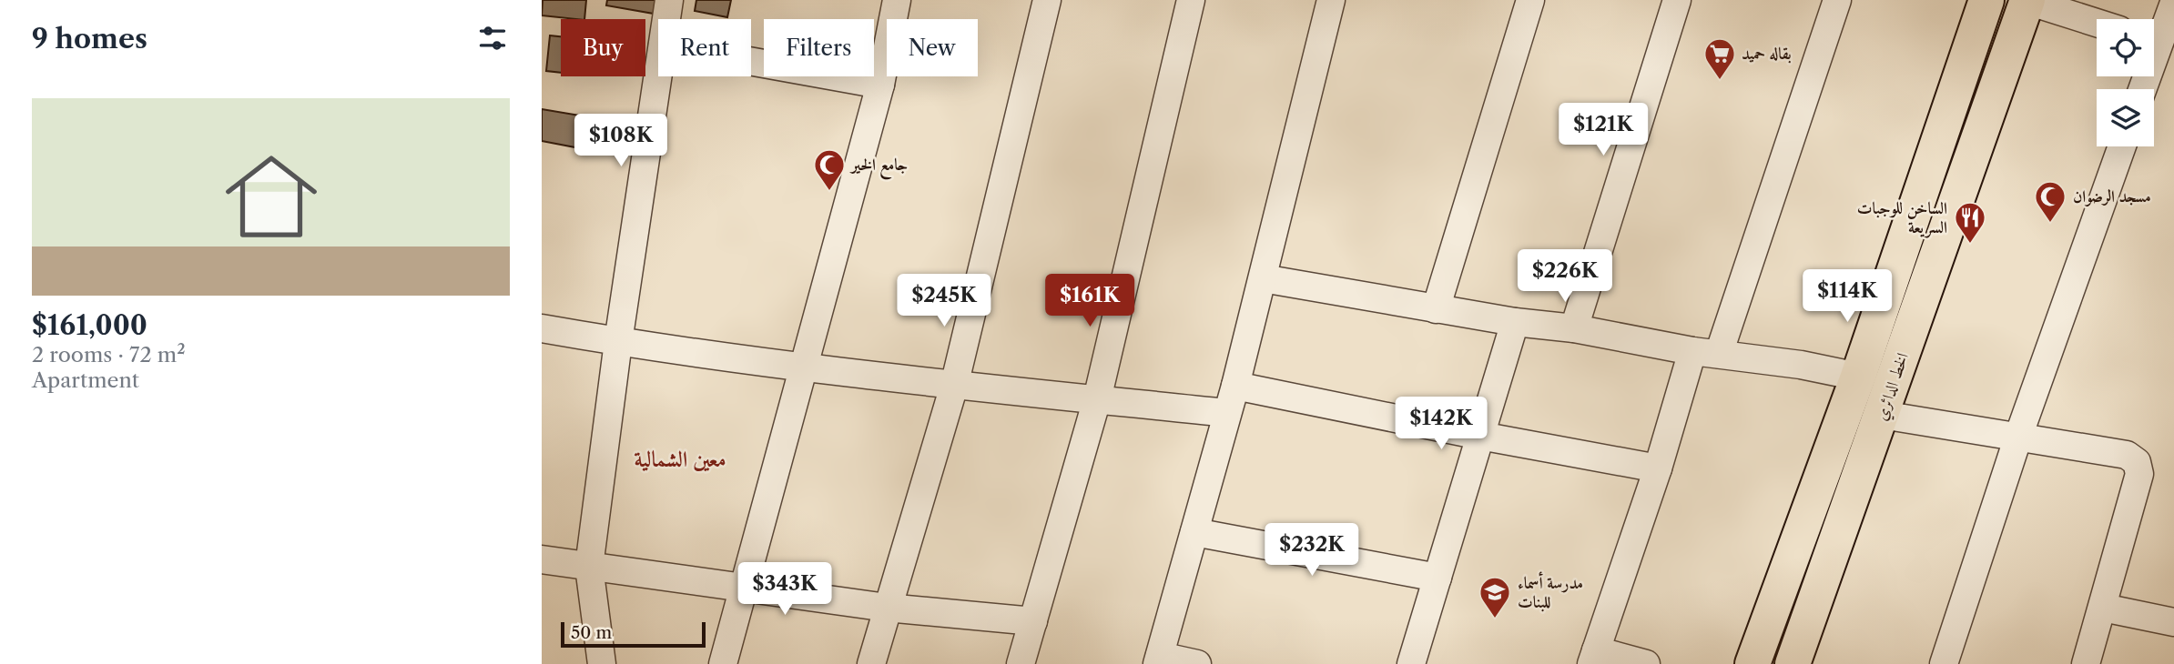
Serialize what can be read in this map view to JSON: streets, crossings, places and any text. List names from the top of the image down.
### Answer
{
  "streets": {
    "main road": ["الخط الدائري"]
  },
  "districts": ["معين الشمالية"],
  "places": {
    "supermarket": ["بقاله حميد"],
    "mosque": ["جامع الخير", "مسجد الرضوان"],
    "restaurant": ["الساخن للوجبات السريعة"],
    "school or university": ["مدرسة أسماء للبنات"]
  },
  "scale_bar": "50 m",
  "page": {
    "heading": "9 homes",
    "chip": [
      "Buy",
      "Rent",
      "Filters",
      "New"
    ],
    "list": [
      {
        "name": "$161,000",
        "note": "2 rooms · 72 m² · Apartment"
      }
    ],
    "price": [
      "$121K",
      "$108K",
      "$226K",
      "$114K",
      "$245K",
      "$161K",
      "$142K",
      "$232K",
      "$343K"
    ],
    "scale": "50 m"
  }
}
